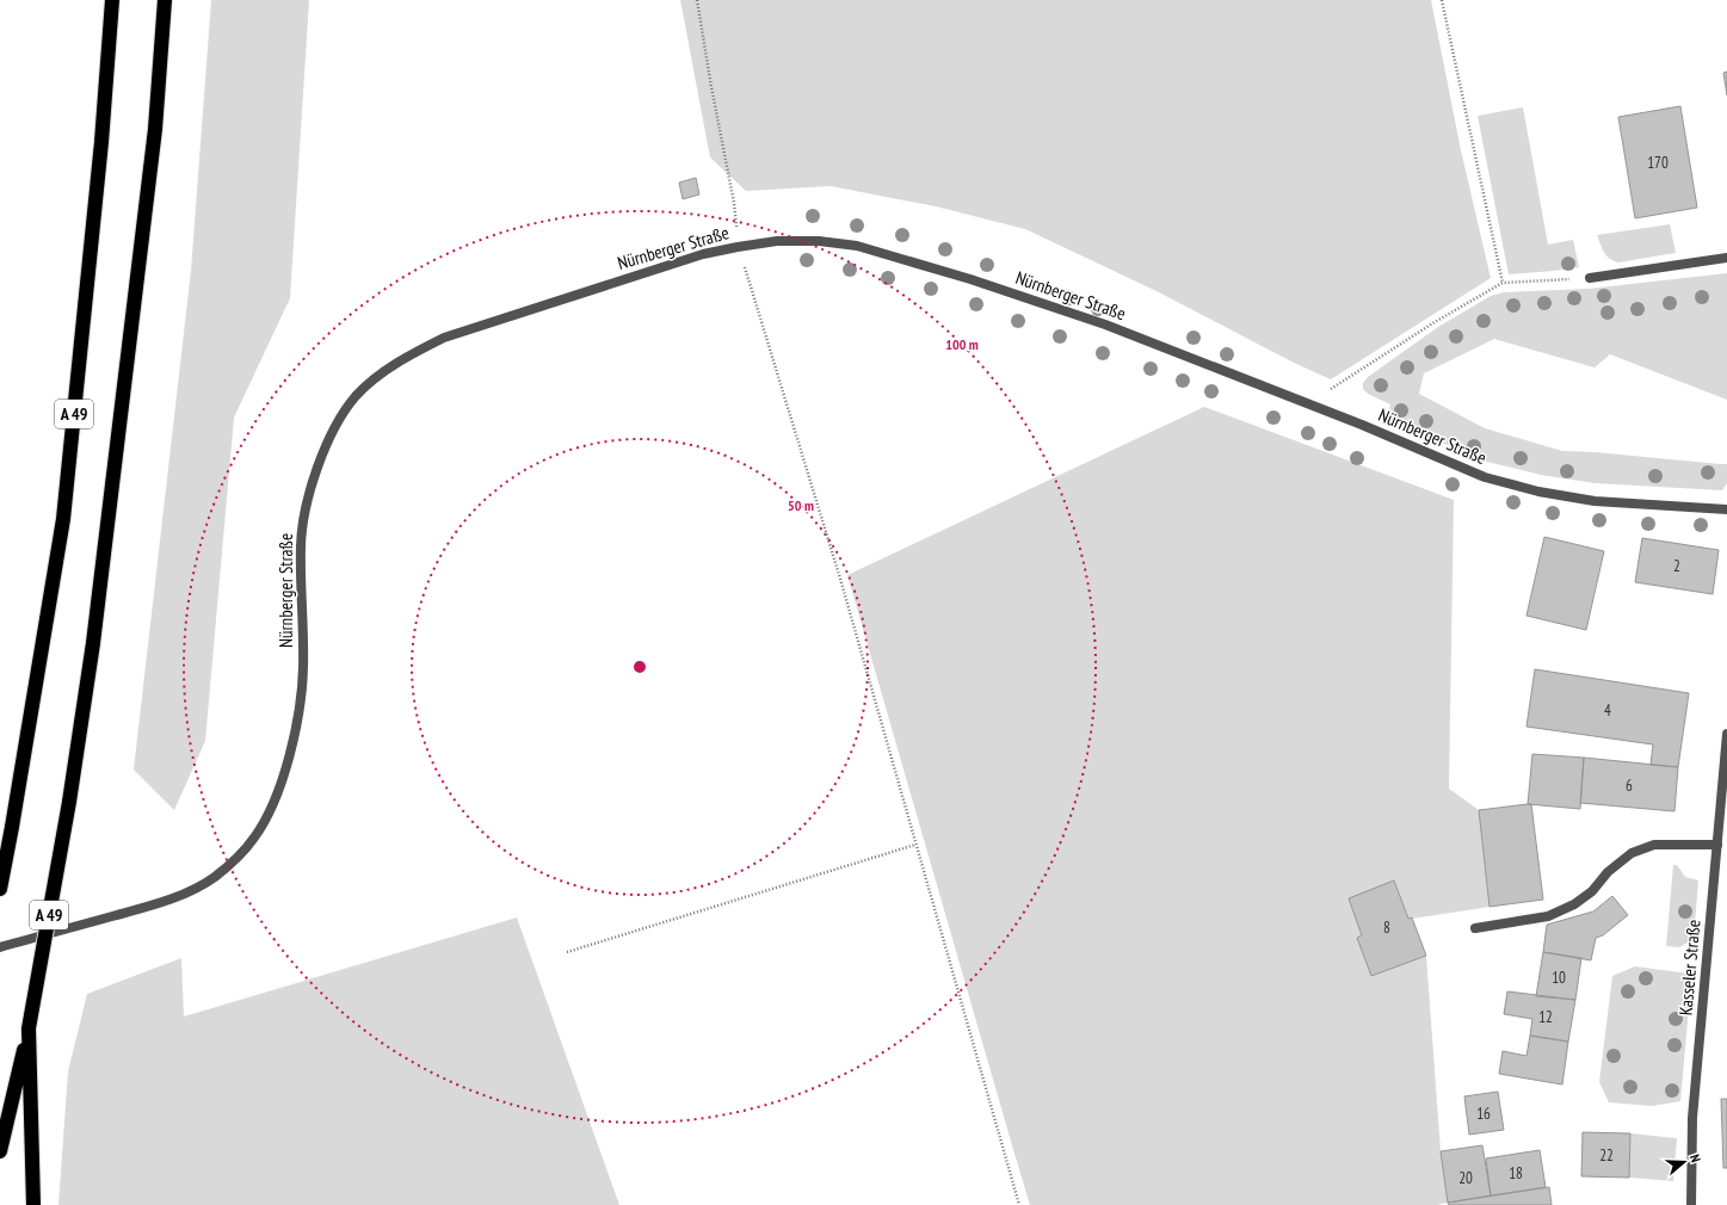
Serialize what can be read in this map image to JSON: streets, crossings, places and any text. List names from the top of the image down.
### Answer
{
  "streets": {
    "highway": ["A 49"],
    "street": ["Nürnberger Straße", "Kasseler Straße"]
  },
  "house_numbers": [
    "170",
    "2",
    "4",
    "6",
    "8",
    "10",
    "12",
    "16",
    "22",
    "18",
    "20"
  ],
  "north": "right",
  "rings": ["100 m", "50 m"]
}
